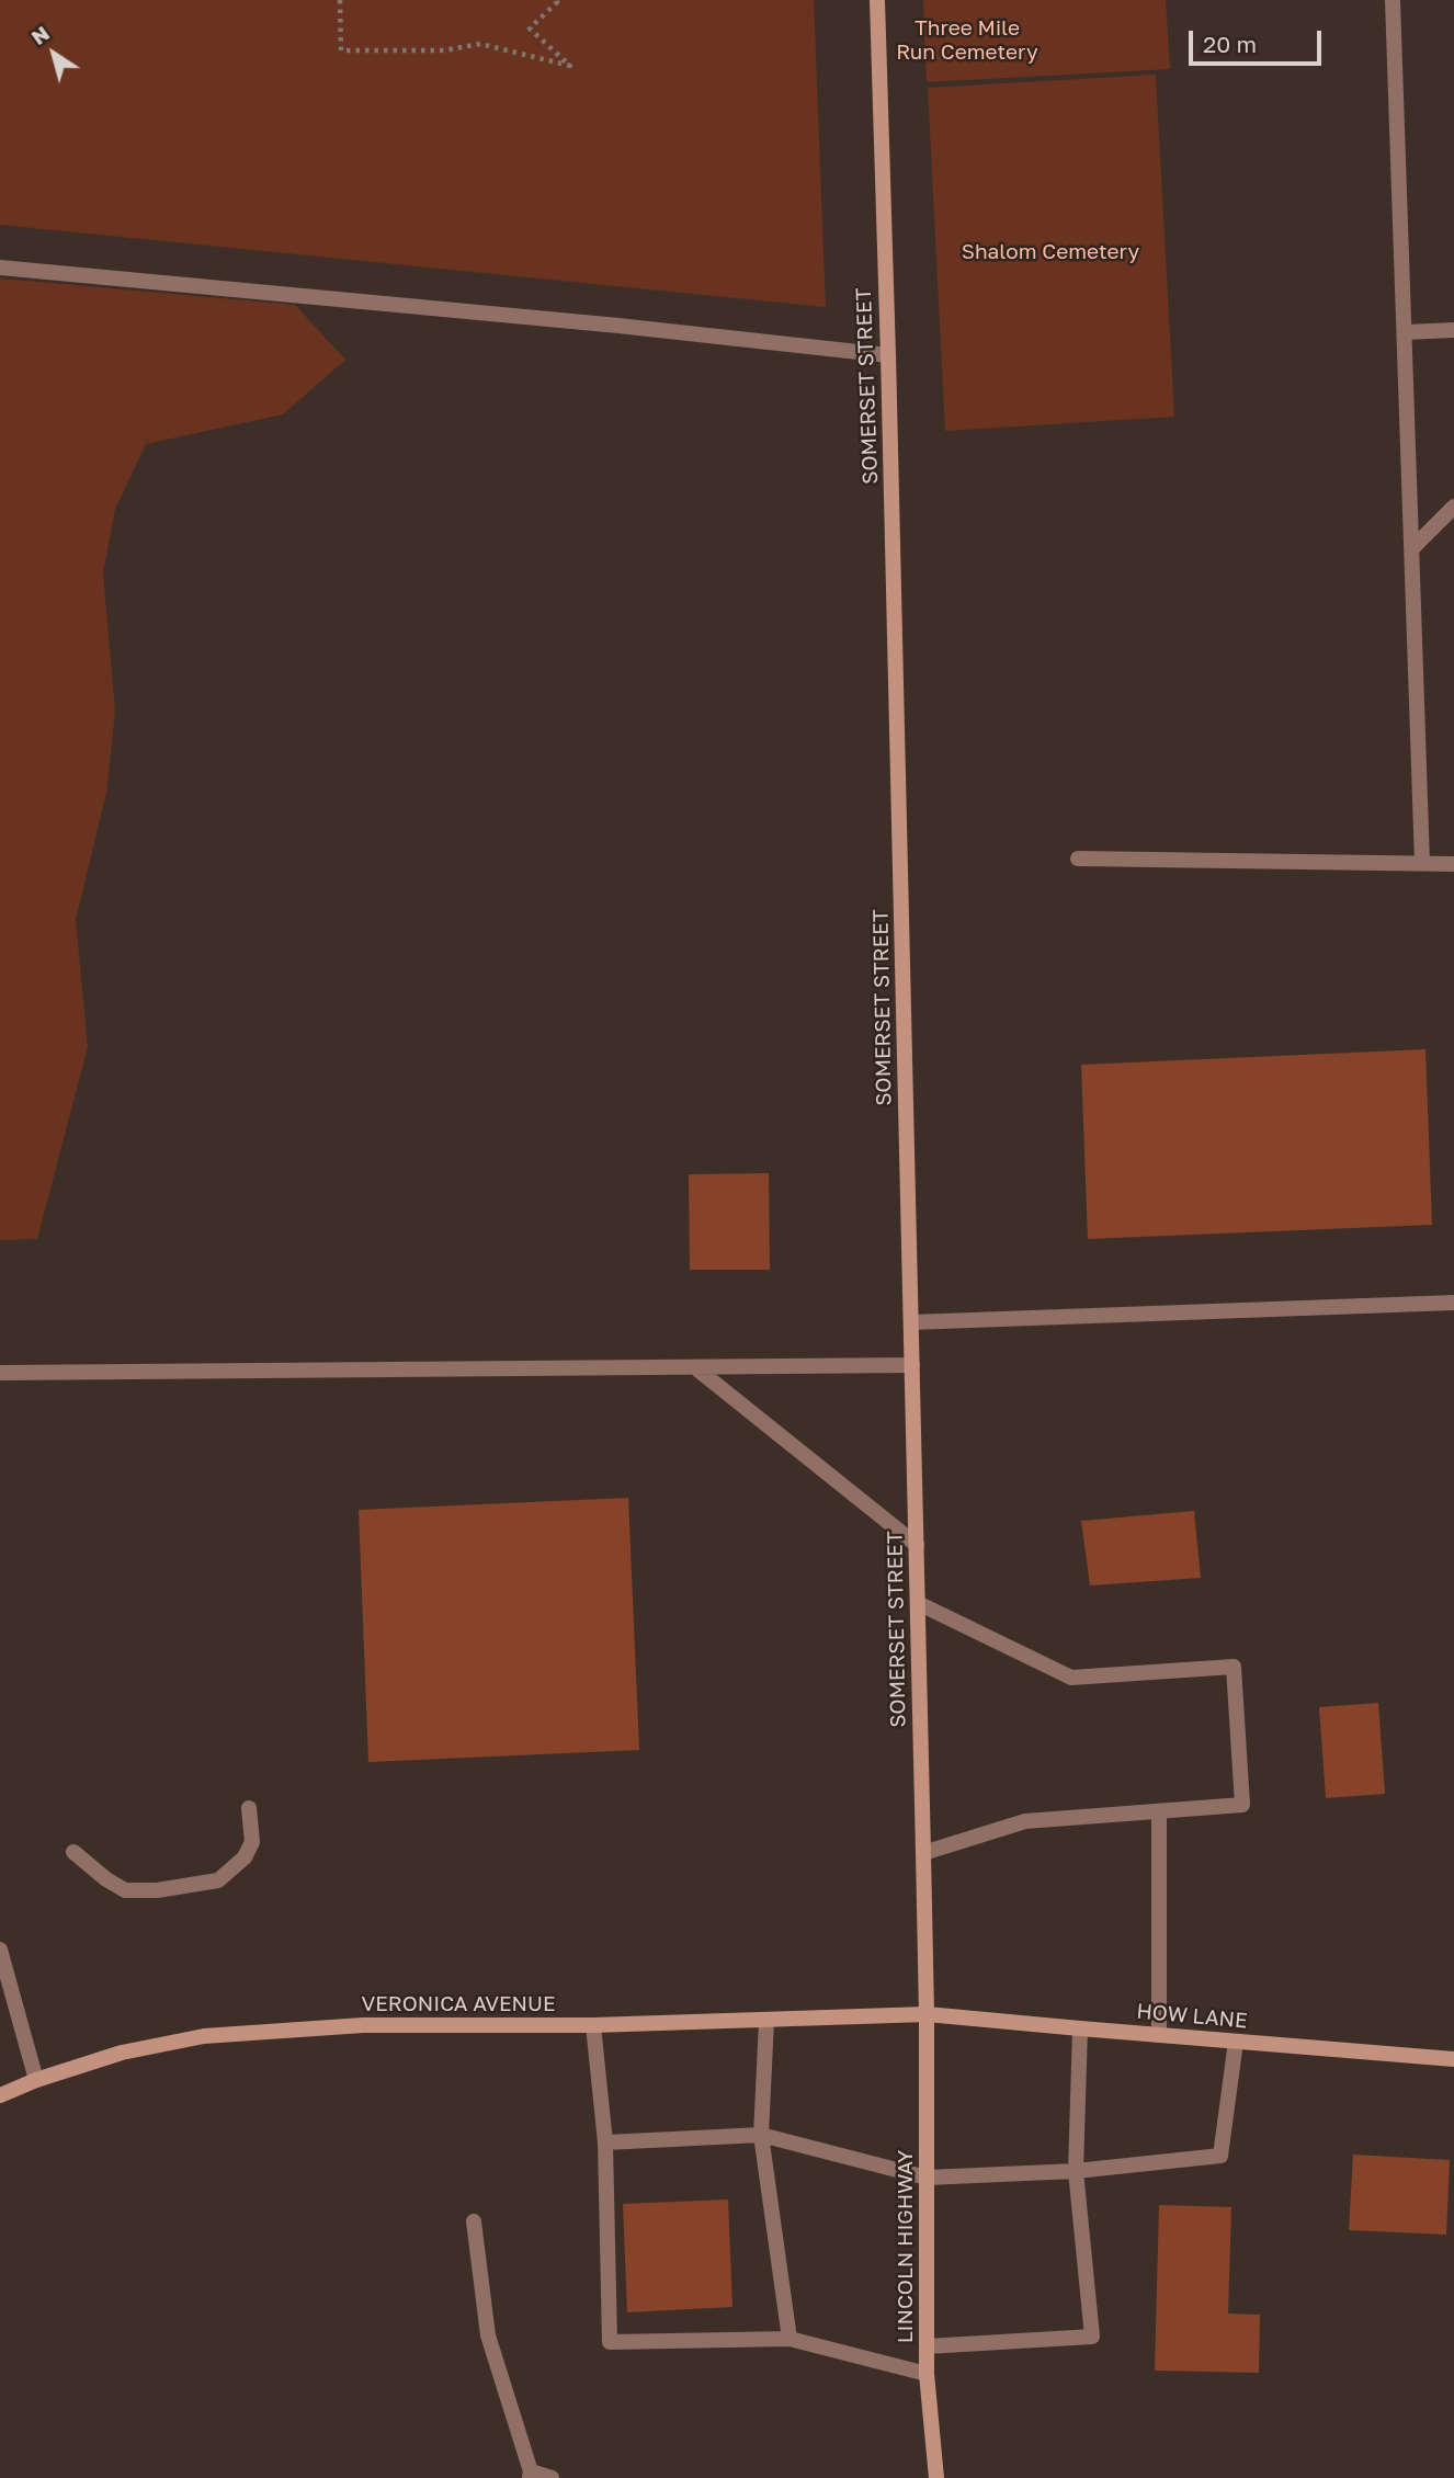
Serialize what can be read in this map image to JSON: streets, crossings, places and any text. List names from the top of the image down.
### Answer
{
  "streets": {
    "main road": [
      "SOMERSET STREET",
      "VERONICA AVENUE",
      "HOW LANE",
      "LINCOLN HIGHWAY"
    ]
  },
  "crossings": [
    ["SOMERSET STREET", "VERONICA AVENUE"],
    ["SOMERSET STREET", "HOW LANE"],
    ["SOMERSET STREET", "LINCOLN HIGHWAY"],
    ["VERONICA AVENUE", "HOW LANE"],
    ["VERONICA AVENUE", "LINCOLN HIGHWAY"],
    ["HOW LANE", "LINCOLN HIGHWAY"]
  ],
  "parks": ["Three Mile Run Cemetery", "Shalom Cemetery"],
  "scale_bar": "20 m",
  "north": "top left"
}
